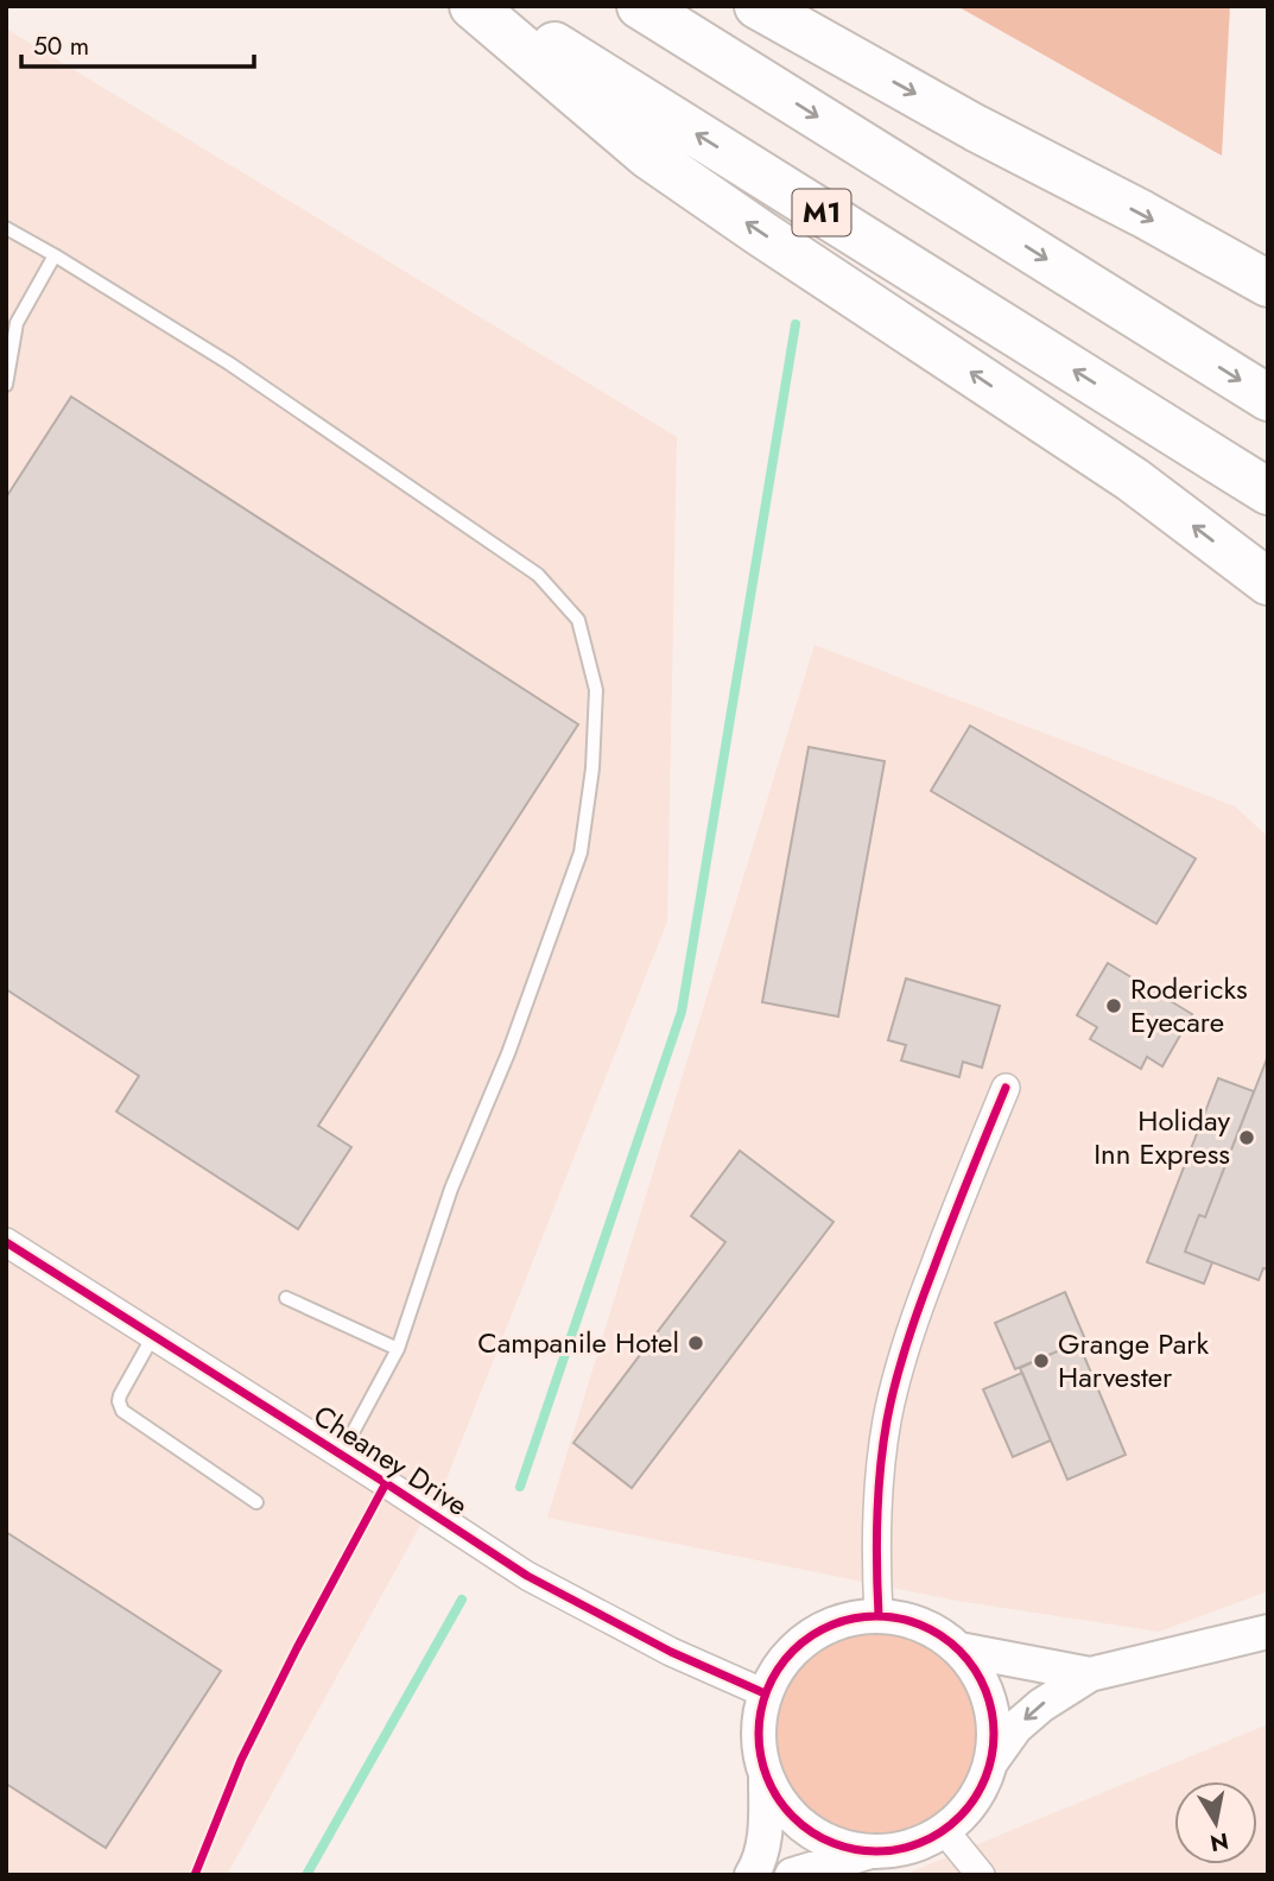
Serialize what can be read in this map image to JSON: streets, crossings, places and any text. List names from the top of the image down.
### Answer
{
  "streets": {
    "highway": ["M1"],
    "street": ["Cheaney Drive"]
  },
  "places": [
    "Rodericks Eyecare",
    "Holiday Inn Express",
    "Campanile Hotel",
    "Grange Park Harvester"
  ],
  "scale_bar": "50 m",
  "north": "bottom"
}
